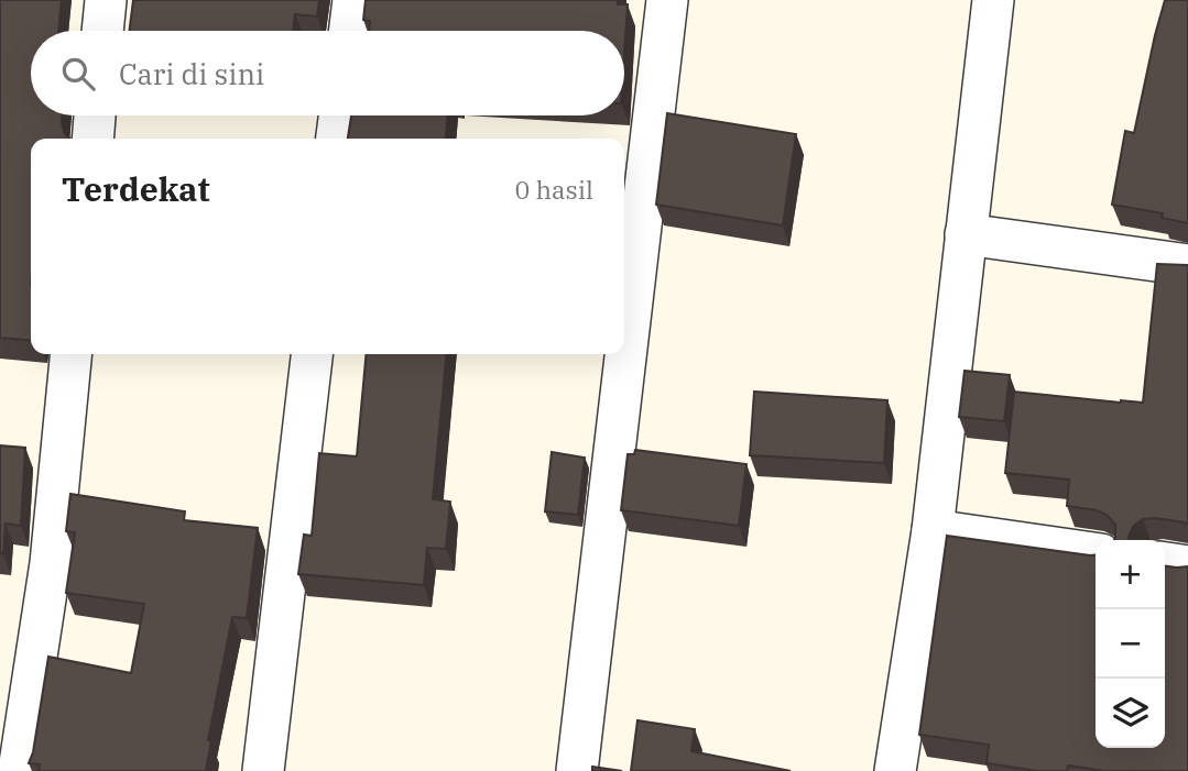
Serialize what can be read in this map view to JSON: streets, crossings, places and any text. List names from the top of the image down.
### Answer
{
  "page": {
    "search": "Cari di sini",
    "heading": ["Terdekat", "0 hasil"],
    "map_buttons": ["+", "−"]
  }
}
